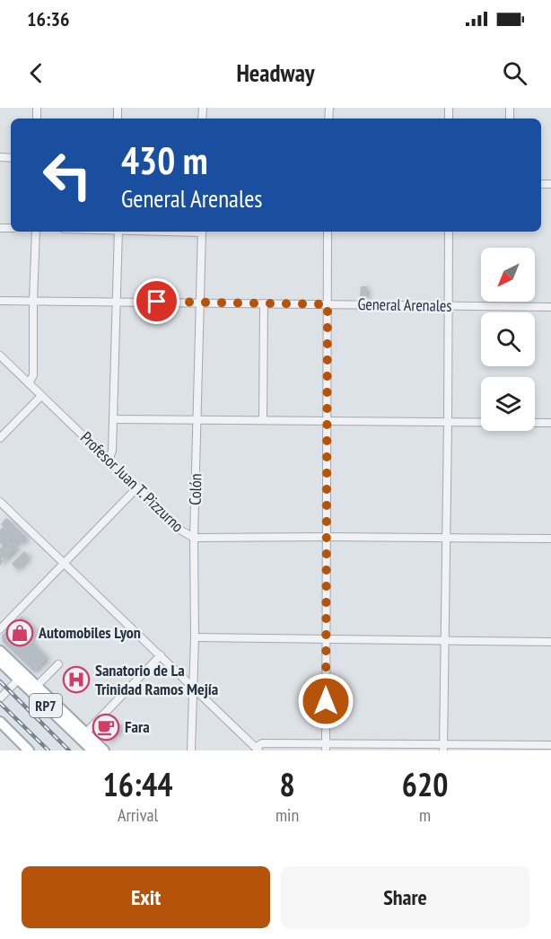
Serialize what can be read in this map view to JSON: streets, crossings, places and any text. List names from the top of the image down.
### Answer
{
  "streets": {
    "main road": ["RP7"],
    "street": ["General Arenales", "Profesor Juan T. Pizzurno", "Colón"]
  },
  "crossings": [
    ["General Arenales", "Colón"],
    ["Profesor Juan T. Pizzurno", "Colón"]
  ],
  "places": {
    "shop": ["Automobiles Lyon"],
    "hospital": ["Sanatorio de La Trinidad Ramos Mejía"],
    "cafe": ["Fara"]
  },
  "north": "bottom left",
  "page": {
    "status": "16:36",
    "header": "Headway",
    "turn": ["430 m", "General Arenales"],
    "eta": [
      "16:44",
      "Arrival",
      "8",
      "min",
      "620",
      "m"
    ],
    "buttons": ["Exit", "Share"]
  }
}
